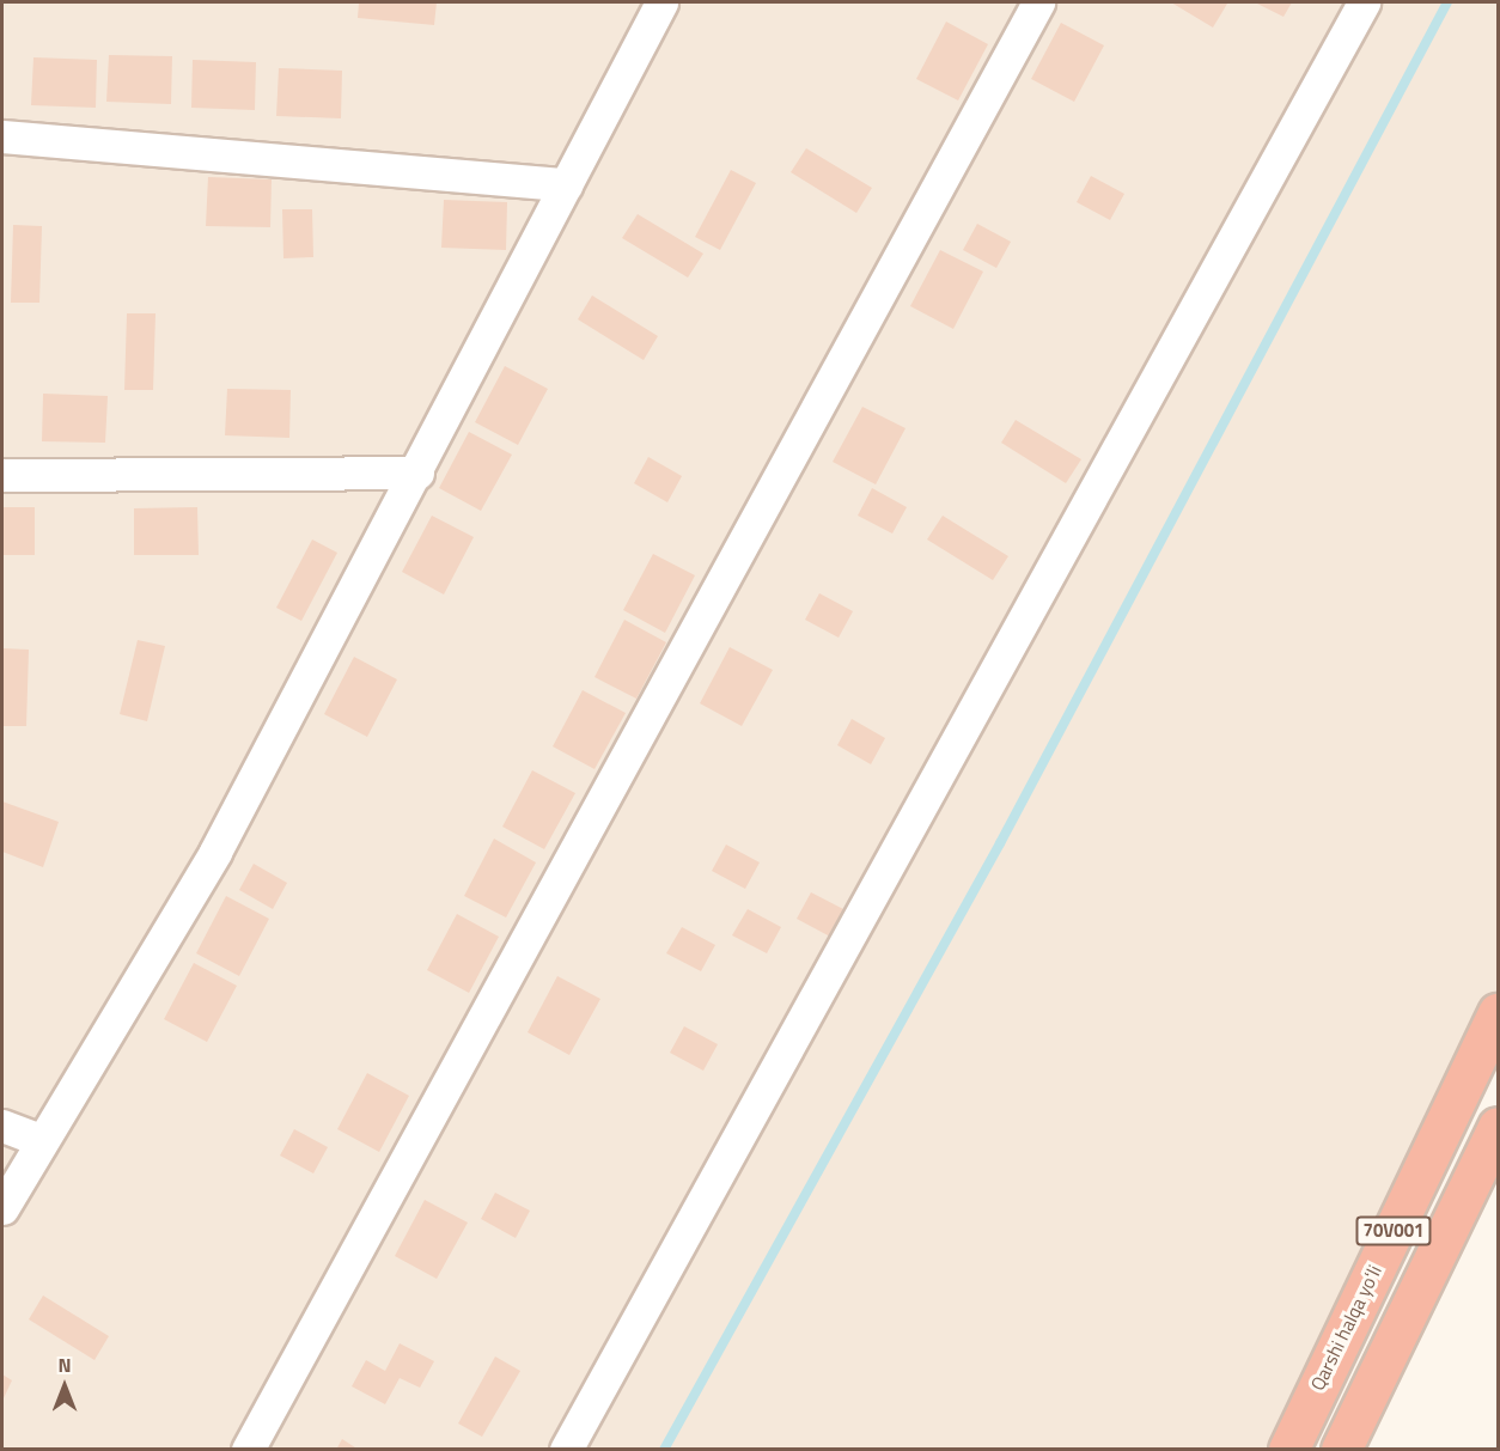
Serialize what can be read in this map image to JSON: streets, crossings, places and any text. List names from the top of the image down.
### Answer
{
  "streets": {
    "highway": ["70V001", "Qarshi halqa yoʻli"]
  },
  "north": "top"
}
